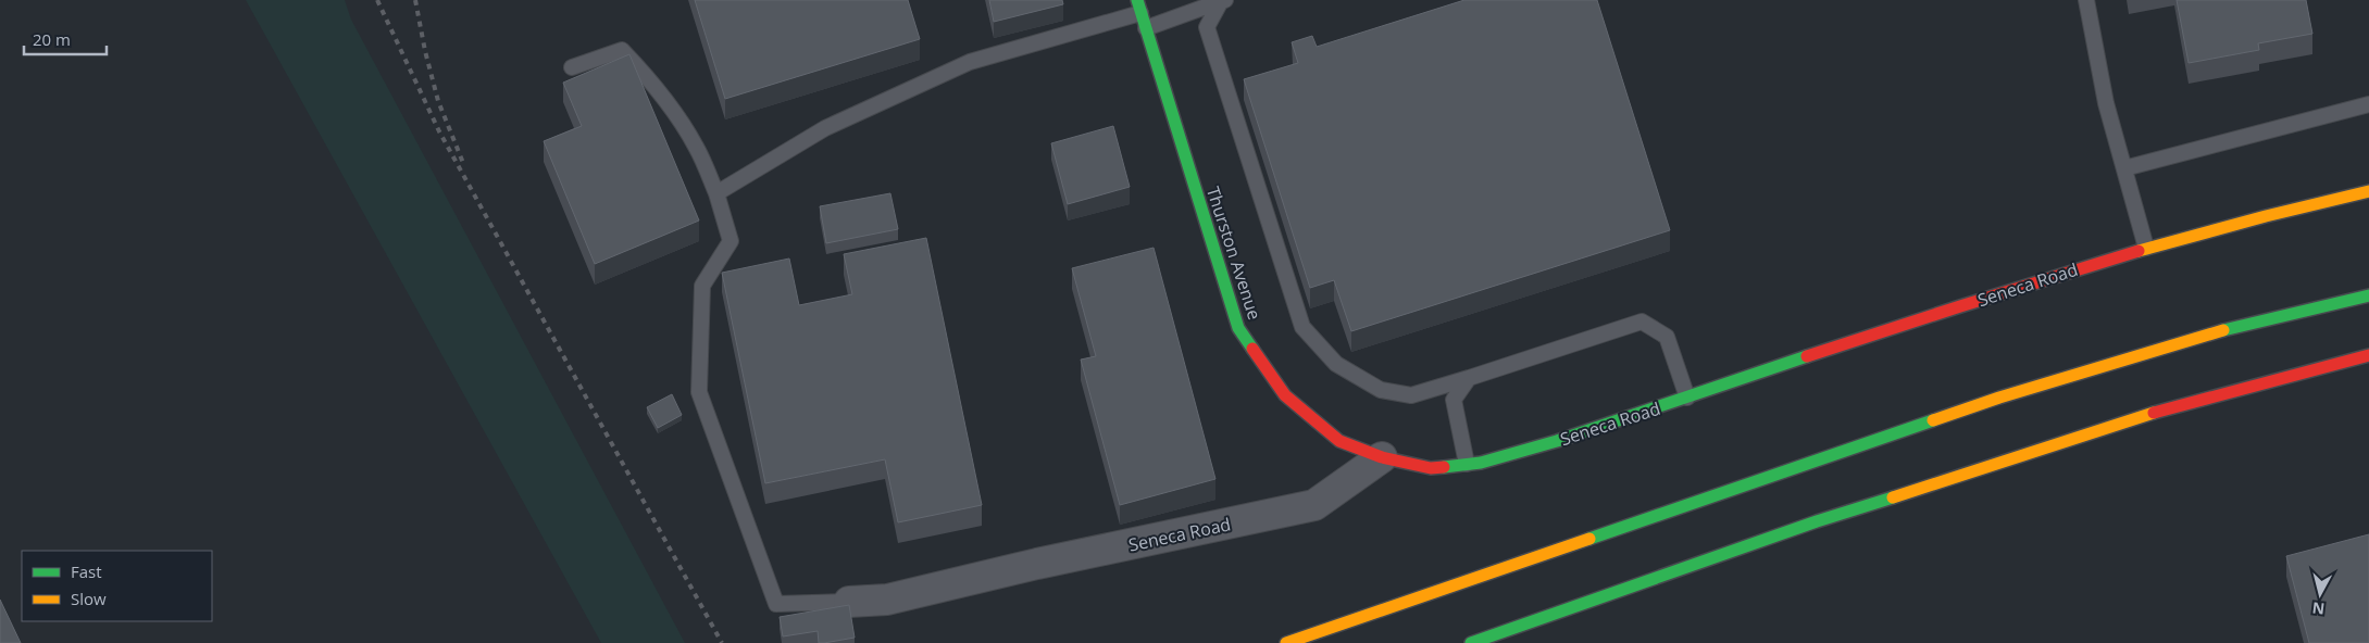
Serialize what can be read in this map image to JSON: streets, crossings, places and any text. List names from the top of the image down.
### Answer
{
  "streets": {
    "main road": ["Thurston Avenue", "Seneca Road"]
  },
  "crossings": [
    ["Thurston Avenue", "Seneca Road"]
  ],
  "legend": ["Fast", "Slow"],
  "scale_bar": "20 m",
  "north": "bottom"
}
